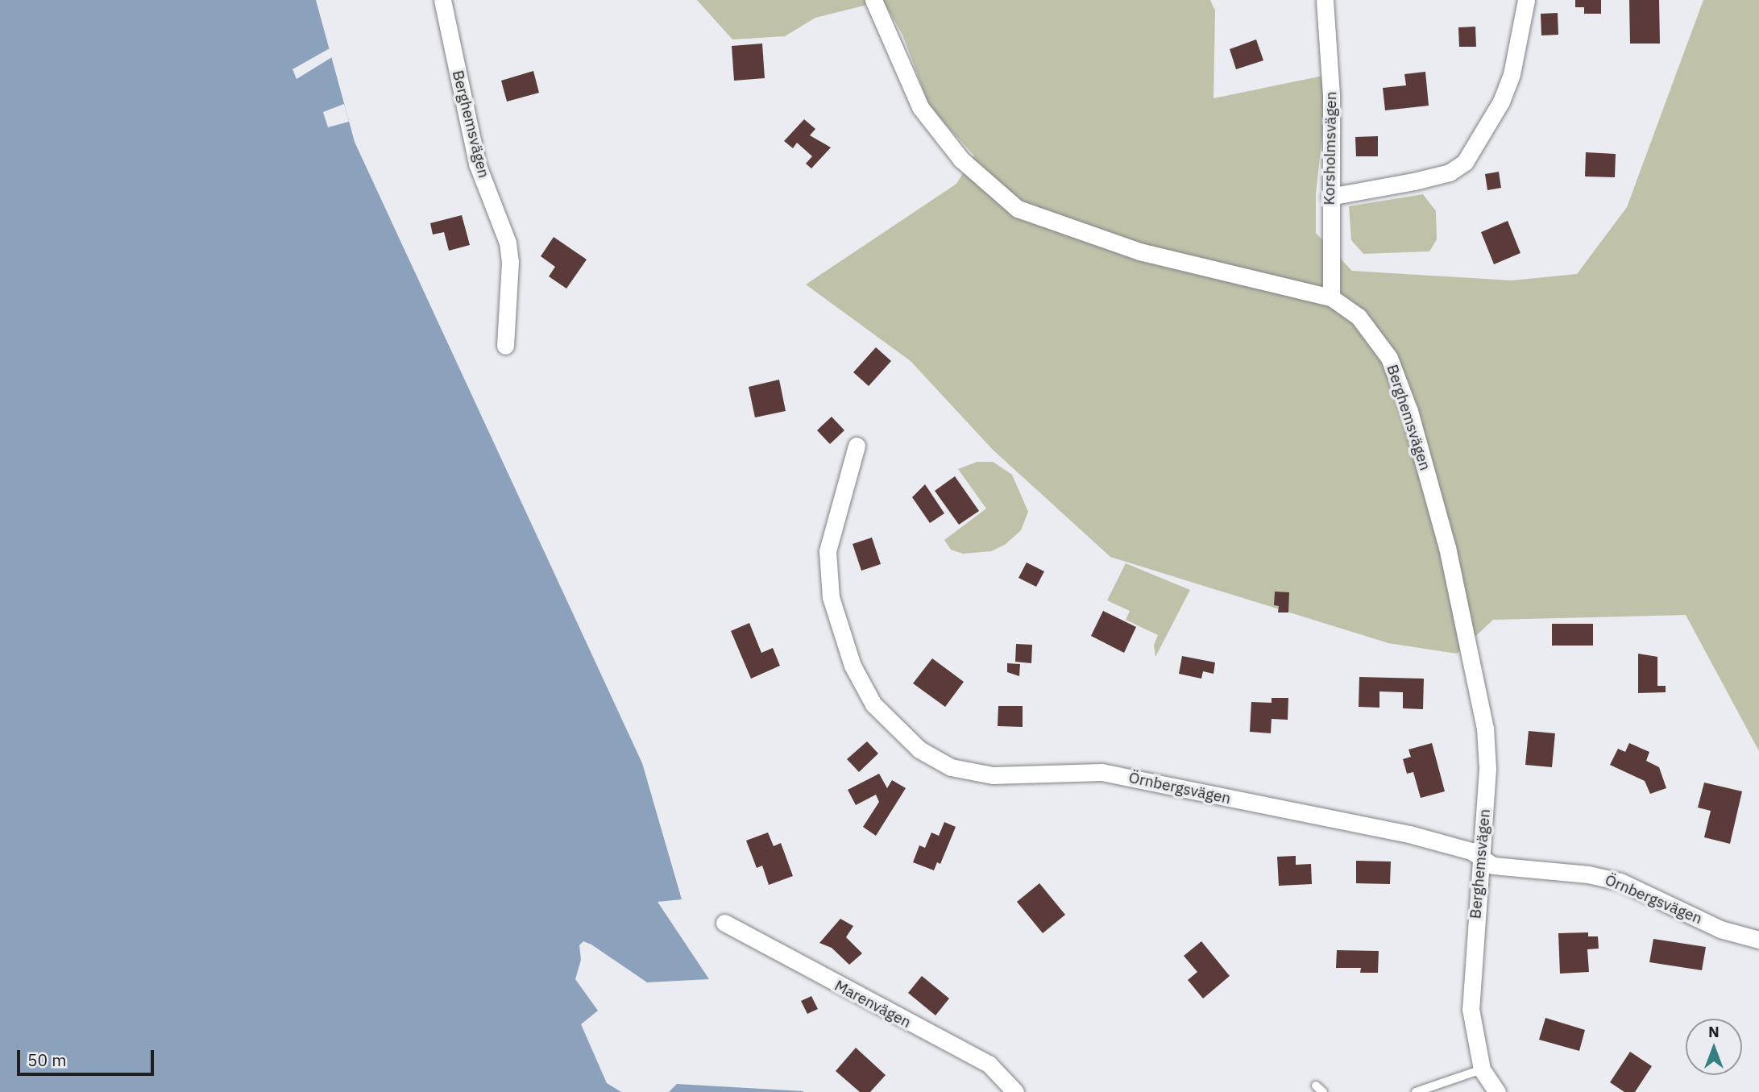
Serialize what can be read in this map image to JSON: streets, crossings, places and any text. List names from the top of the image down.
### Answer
{
  "streets": {
    "street": [
      "Berghemsvägen",
      "Korsholmsvägen",
      "Örnbergsvägen",
      "Marenvägen"
    ]
  },
  "crossings": [
    ["Berghemsvägen", "Korsholmsvägen"],
    ["Berghemsvägen", "Örnbergsvägen"]
  ],
  "scale_bar": "50 m",
  "north": "top"
}
